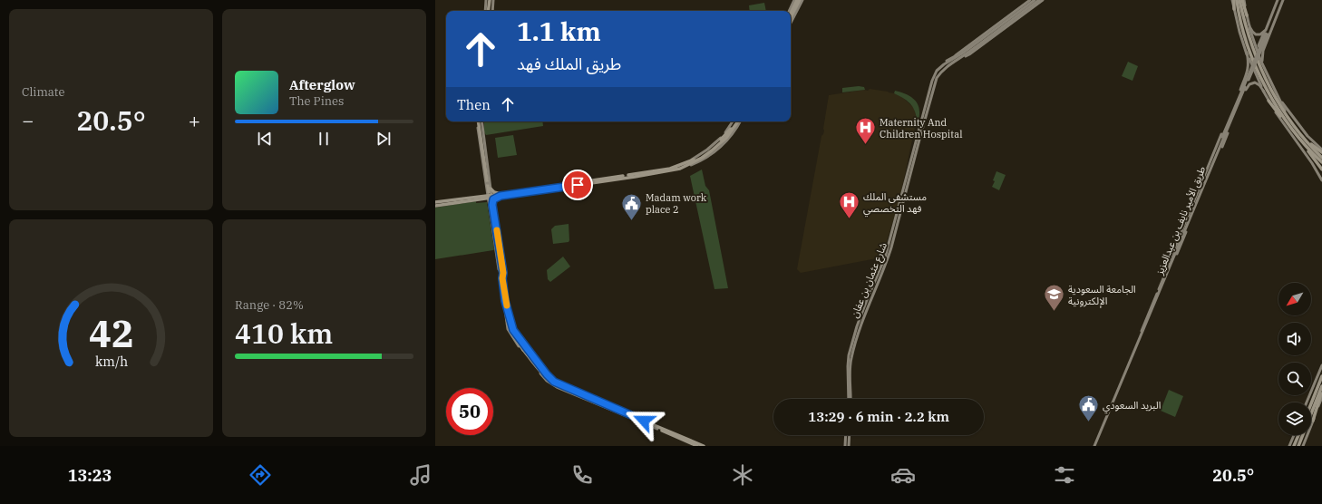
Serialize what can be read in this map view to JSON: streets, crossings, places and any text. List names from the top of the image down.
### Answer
{
  "streets": {
    "main road": ["طريق الأمير نايف بن عبدالعزيز", "شارع عثمان بن عفان"]
  },
  "places": {
    "hospital": ["Maternity And Children Hospital", "مستشفى الملك فهد التخصصي"],
    "public building": ["Madam work place 2", "البريد السعودي"],
    "school or university": ["الجامعة السعودية الإلكترونية"]
  },
  "north": "bottom left",
  "page": {
    "tile": [
      "Climate",
      ["Range · 82%", "410 km"]
    ],
    "turn": ["1.1 km", "طريق الملك فهد"],
    "song": ["Afterglow", "The Pines"],
    "then": "Then",
    "heat": ["−", "20.5°", "+"],
    "limit": "50",
    "trip": "13:29 · 6 min · 2.2 km",
    "tabs": ["13:23", "20.5°"],
    "gauge": ["42", "km/h"]
  }
}
